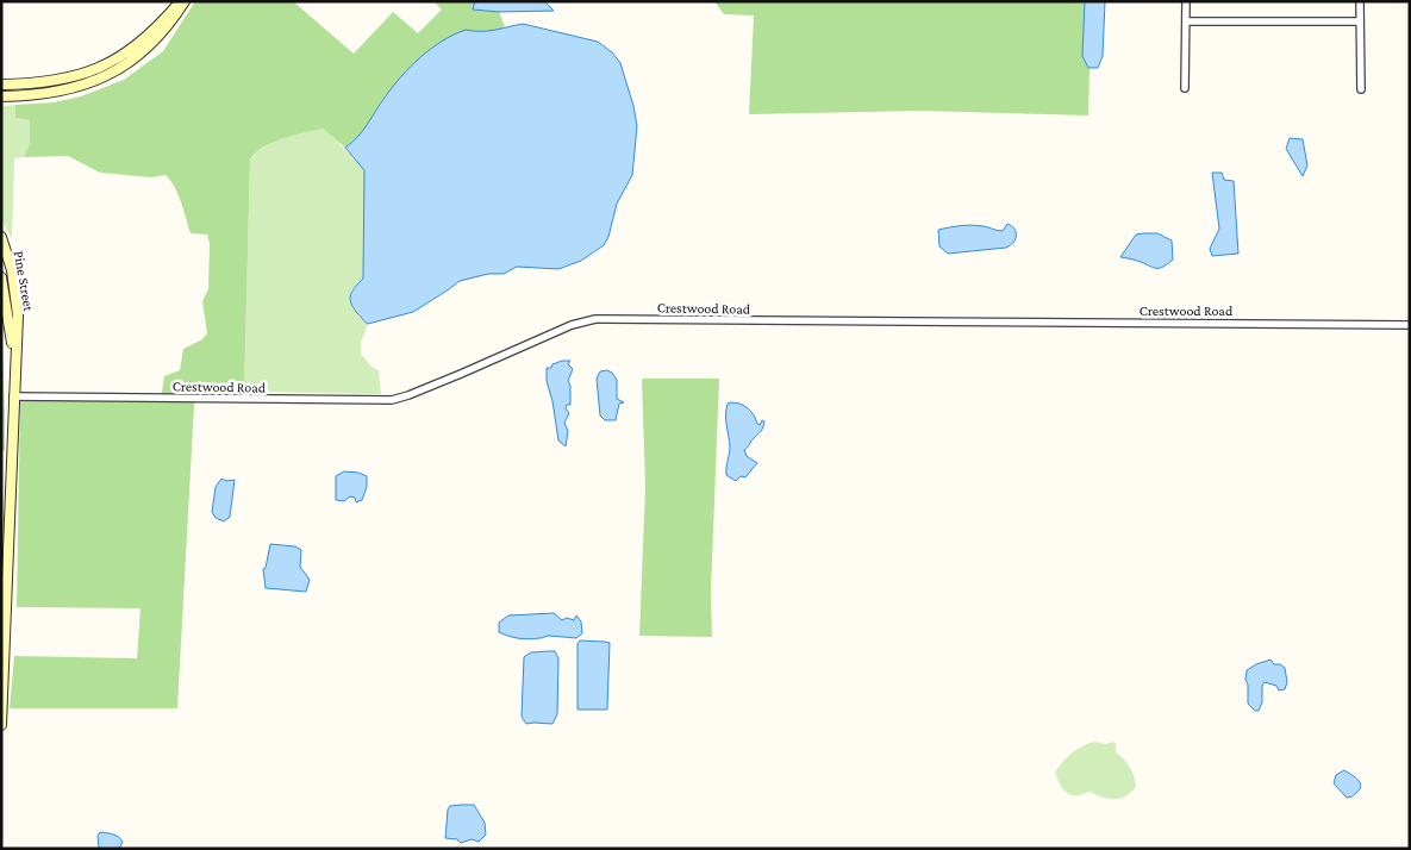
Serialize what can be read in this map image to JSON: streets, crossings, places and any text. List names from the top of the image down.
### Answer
{
  "streets": {
    "main road": ["Pine Street"],
    "street": ["Crestwood Road"]
  },
  "crossings": [
    ["Pine Street", "Crestwood Road"]
  ]
}
